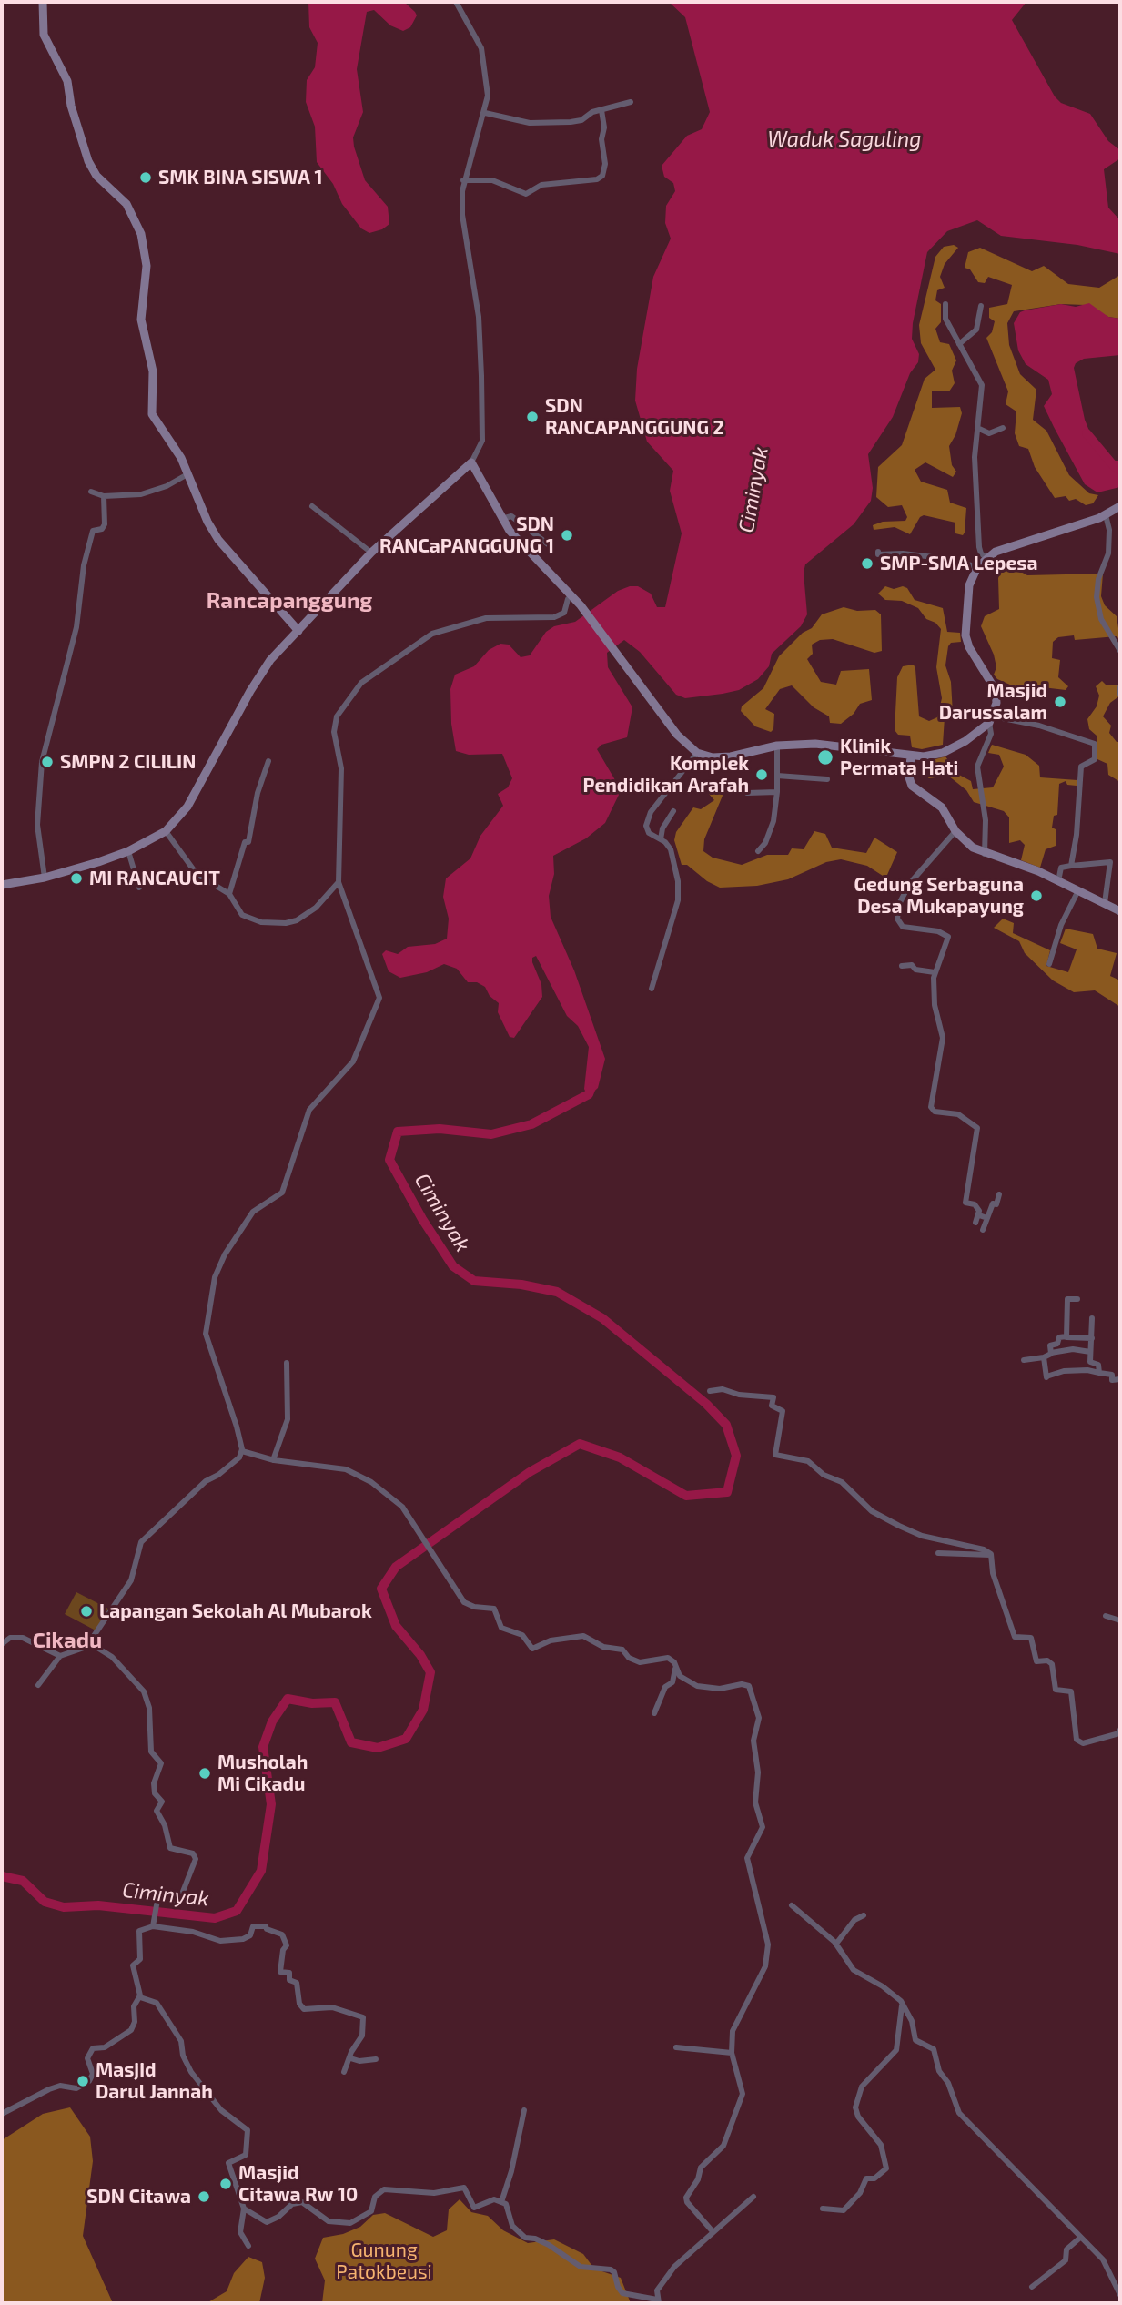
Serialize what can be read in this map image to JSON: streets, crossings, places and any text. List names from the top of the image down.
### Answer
{
  "districts": ["Rancapanggung", "Cikadu"],
  "water": ["Waduk Saguling", "Ciminyak"],
  "parks": ["Gunung Patokbeusi"],
  "places": [
    "SMK BINA SISWA 1",
    "SDN RANCAPANGGUNG 2",
    "SDN RANCaPANGGUNG 1",
    "SMP-SMA Lepesa",
    "Masjid Darussalam",
    "Klinik Permata Hati",
    "SMPN 2 CILILIN",
    "Komplek Pendidikan Arafah",
    "MI RANCAUCIT",
    "Gedung Serbaguna Desa Mukapayung",
    "Lapangan Sekolah Al Mubarok",
    "Musholah Mi Cikadu",
    "Masjid Darul Jannah",
    "Masjid Citawa Rw 10",
    "SDN Citawa"
  ]
}
